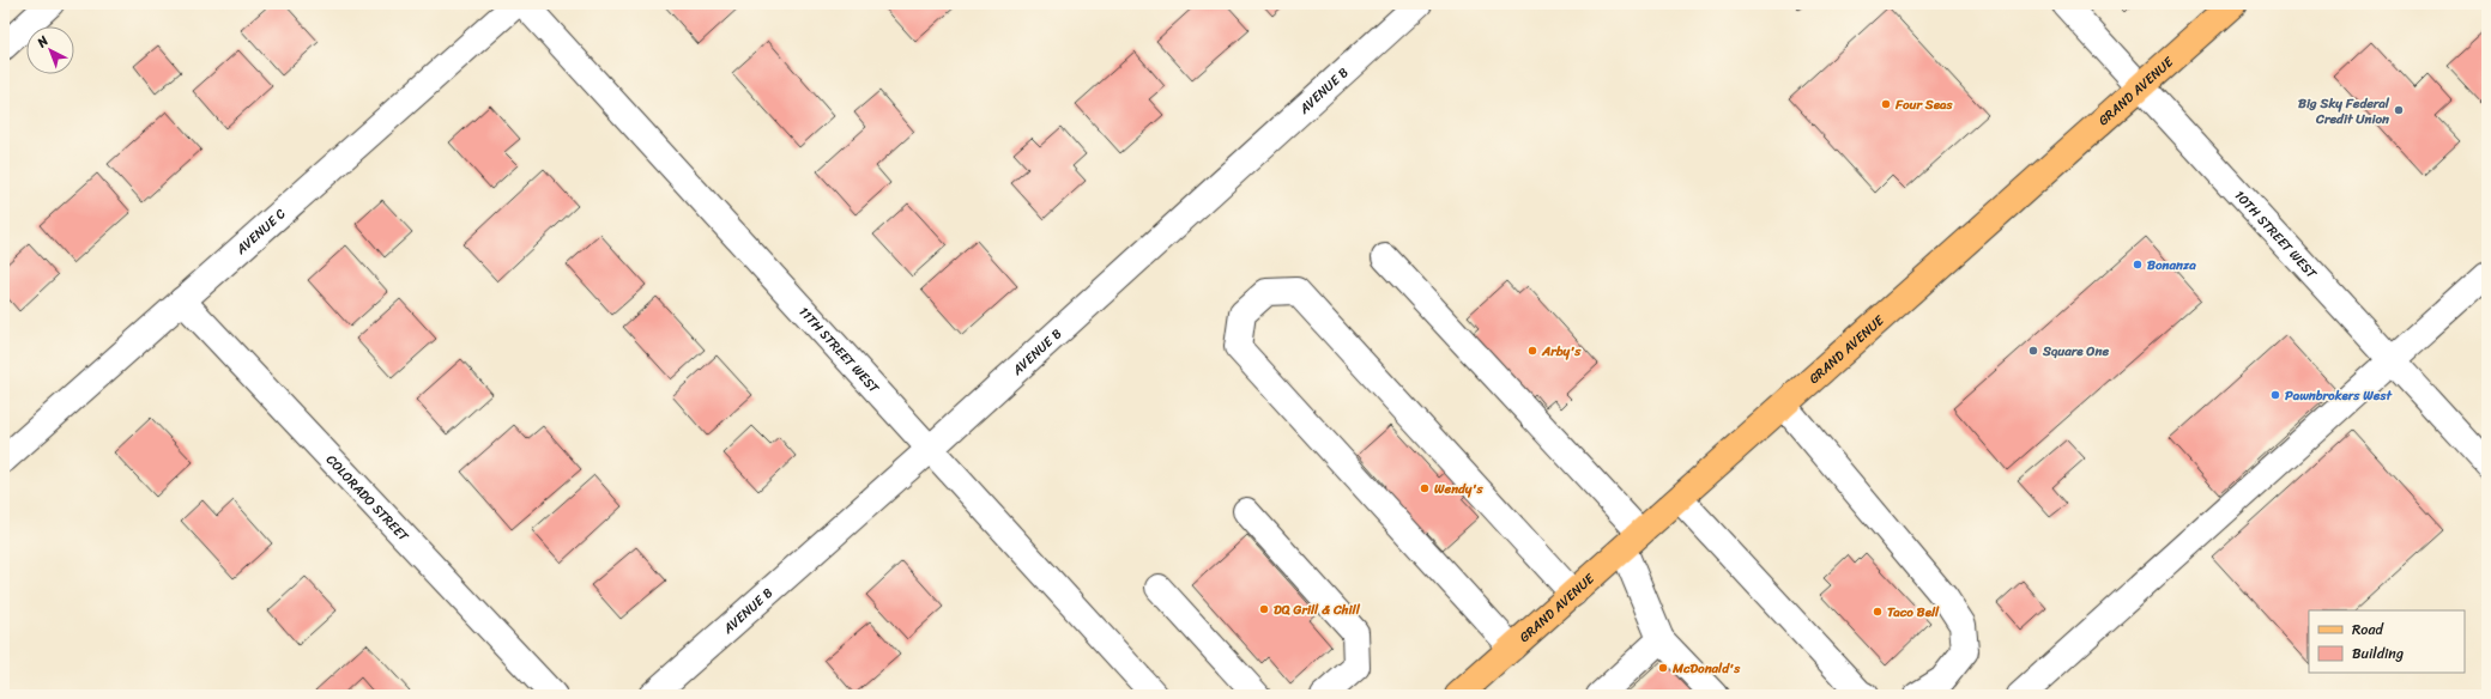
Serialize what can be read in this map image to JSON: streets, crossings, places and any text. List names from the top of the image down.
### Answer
{
  "streets": {
    "main road": ["GRAND AVENUE"],
    "street": [
      "AVENUE B",
      "AVENUE C",
      "10TH STREET WEST",
      "11TH STREET WEST",
      "COLORADO STREET"
    ]
  },
  "crossings": [
    ["AVENUE B", "11TH STREET WEST"],
    ["GRAND AVENUE", "10TH STREET WEST"],
    ["AVENUE C", "COLORADO STREET"]
  ],
  "places": [
    "Four Seas",
    "Big Sky Federal Credit Union",
    "Bonanza",
    "Arby's",
    "Square One",
    "Pawnbrokers West",
    "Wendy's",
    "DQ Grill & Chill",
    "Taco Bell",
    "McDonald's"
  ],
  "legend": ["Road", "Building"],
  "north": "top left"
}
